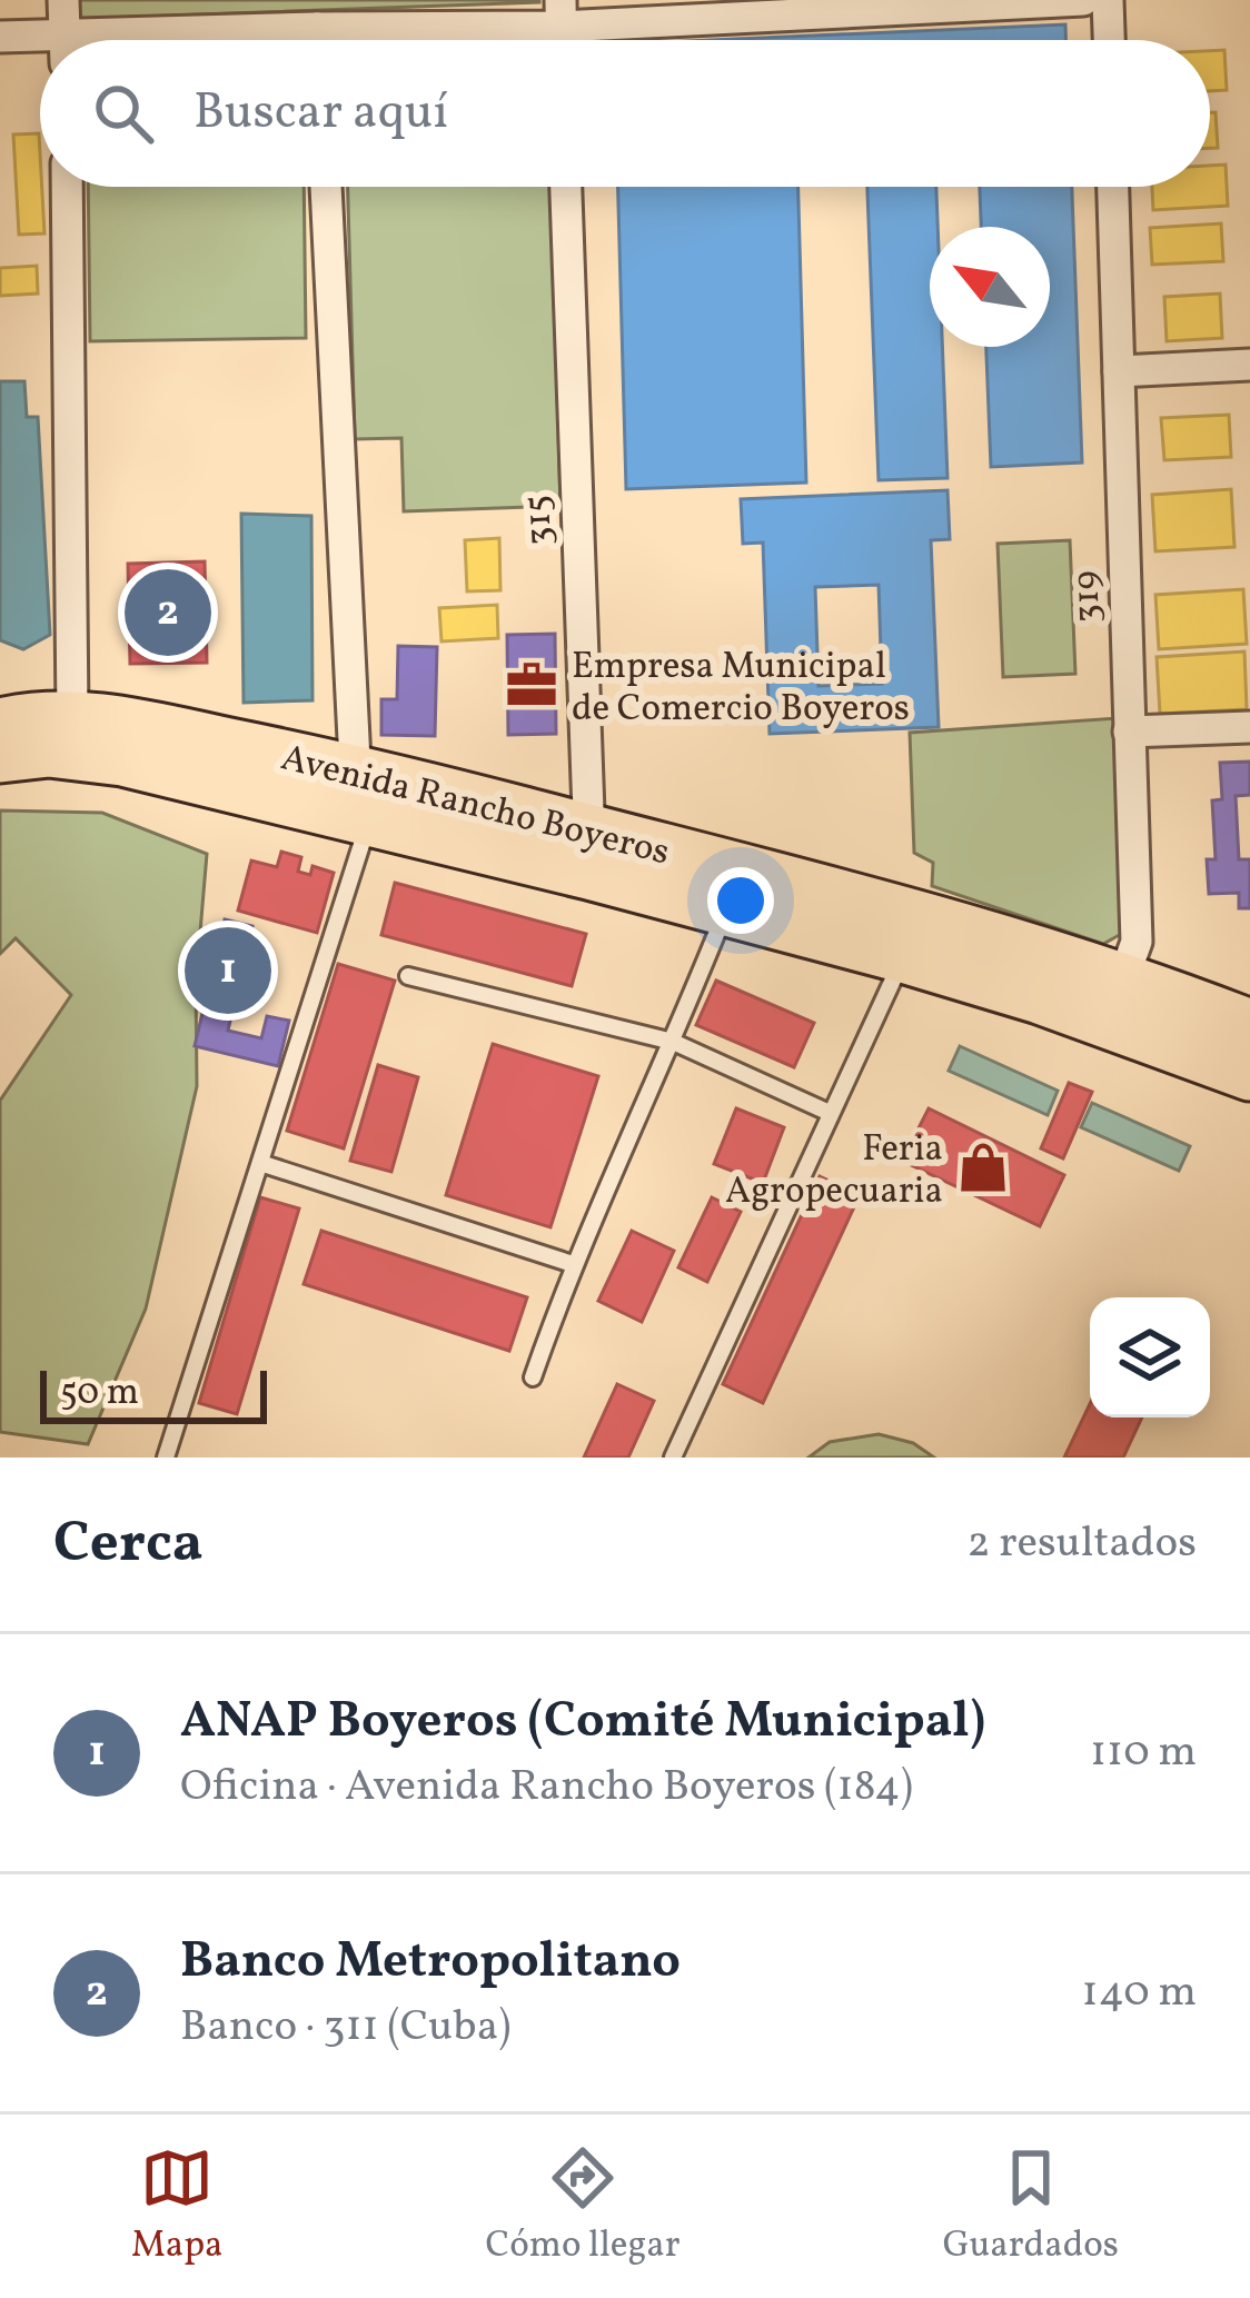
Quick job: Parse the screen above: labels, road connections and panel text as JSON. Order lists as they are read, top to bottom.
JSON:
{
  "streets": {
    "main road": ["Avenida Rancho Boyeros"],
    "street": ["315", "319"]
  },
  "crossings": [
    ["315", "Avenida Rancho Boyeros"],
    ["319", "Avenida Rancho Boyeros"]
  ],
  "places": {
    "office": ["Empresa Municipal de Comercio Boyeros"],
    "shop": ["Feria Agropecuaria"]
  },
  "scale_bar": "50 m",
  "north": "top left",
  "page": {
    "search": "Buscar aquí",
    "pins": ["2", "1"],
    "scale": "50 m",
    "heading": ["Cerca", "2 resultados"],
    "list": [
      {
        "mark": "1",
        "name": "ANAP Boyeros (Comité Municipal)",
        "note": "Oficina · Avenida Rancho Boyeros (184)",
        "value": "110 m"
      },
      {
        "mark": "2",
        "name": "Banco Metropolitano",
        "note": "Banco · 311 (Cuba)",
        "value": "140 m"
      }
    ],
    "nav": ["Mapa", "Cómo llegar", "Guardados"]
  }
}
